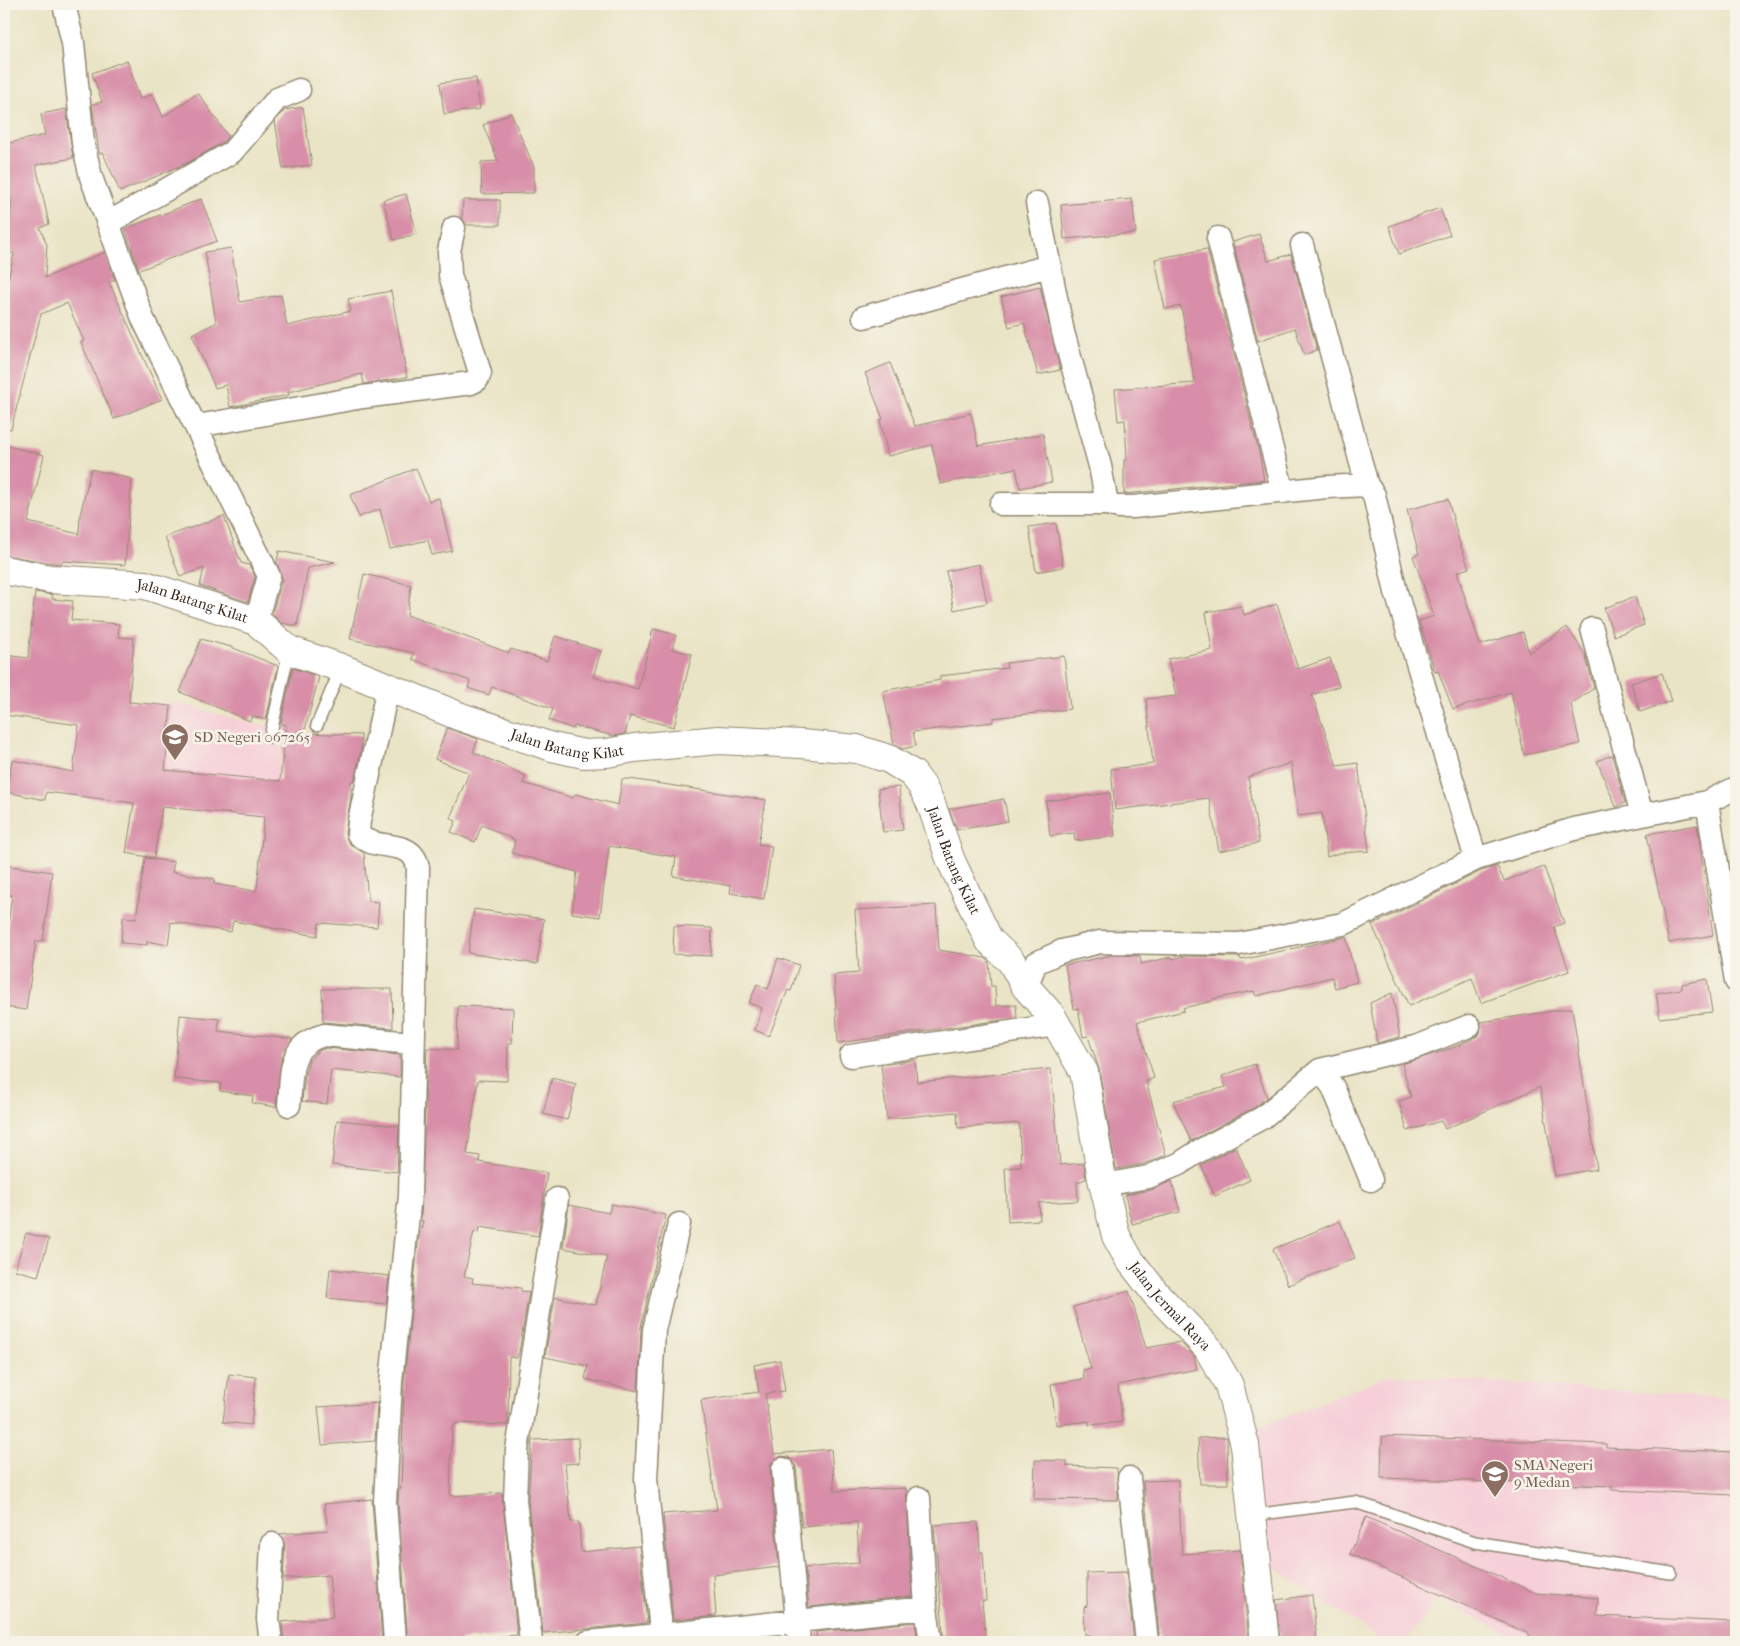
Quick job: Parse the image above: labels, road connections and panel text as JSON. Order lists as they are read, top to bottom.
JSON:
{
  "streets": {
    "street": ["Jalan Batang Kilat", "Jalan Jermal Raya"]
  },
  "crossings": [
    ["Jalan Batang Kilat", "Jalan Jermal Raya"]
  ],
  "places": {
    "school or university": ["SD Negeri 067265", "SMA Negeri 9 Medan"]
  }
}
